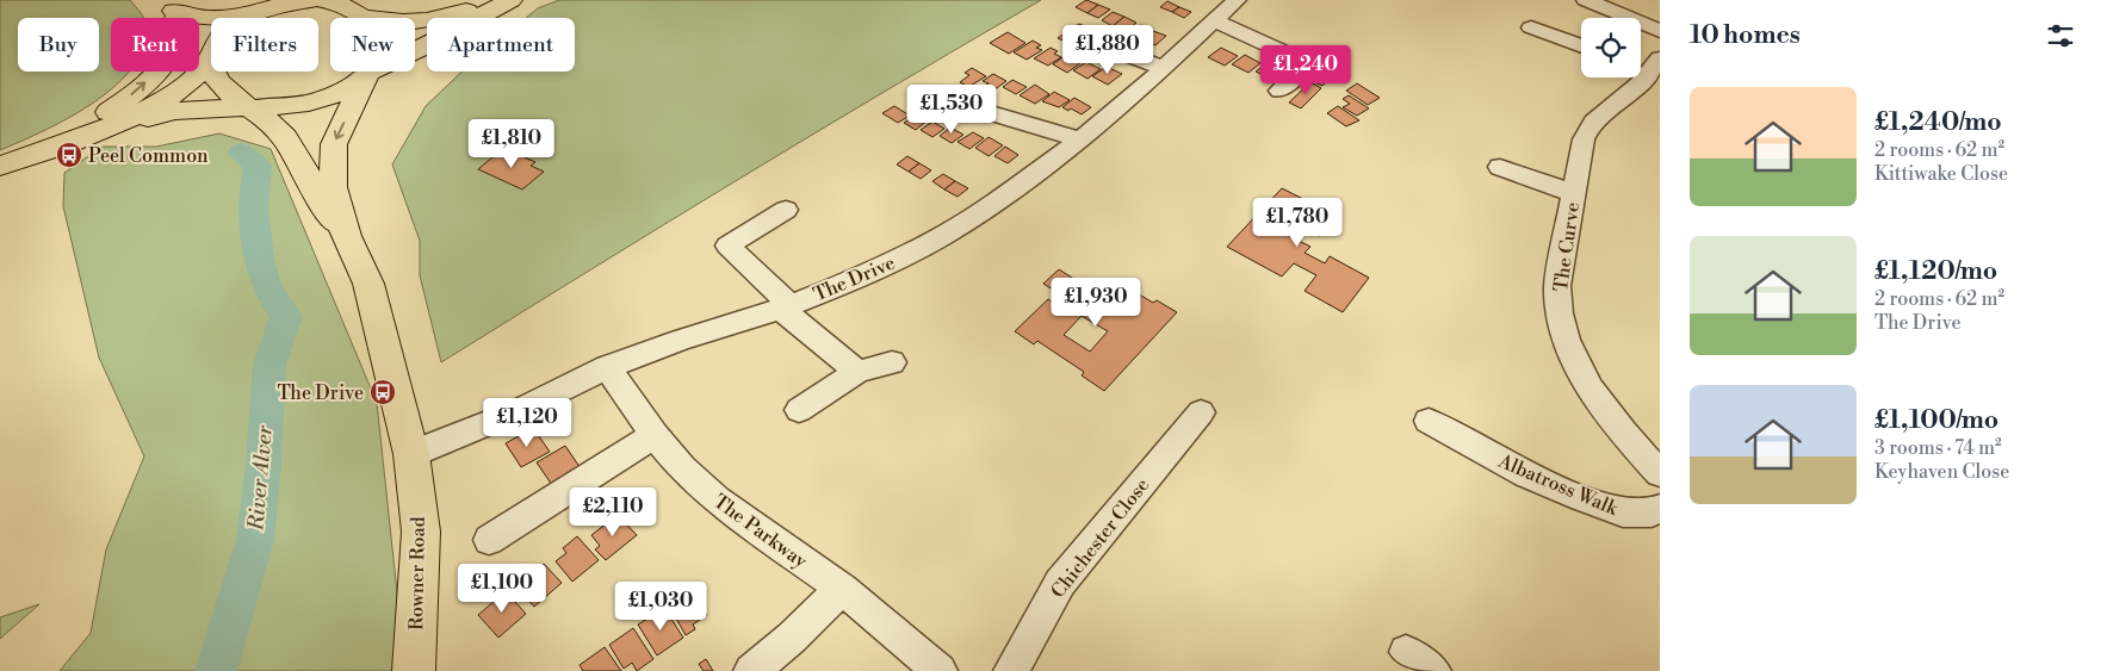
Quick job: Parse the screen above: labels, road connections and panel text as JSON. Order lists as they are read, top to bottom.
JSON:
{
  "streets": {
    "main road": ["Rowner Road"],
    "street": [
      "The Curve",
      "The Drive",
      "Albatross Walk",
      "The Parkway",
      "Chichester Close"
    ]
  },
  "crossings": [
    ["The Drive", "The Parkway"],
    ["The Drive", "Rowner Road"]
  ],
  "water": ["River Alver"],
  "places": {
    "bus stop": ["Peel Common", "The Drive"]
  },
  "page": {
    "heading": "10 homes",
    "chip": [
      "Buy",
      "Rent",
      "Filters",
      "New",
      "Apartment"
    ],
    "price": [
      "£1,880",
      "£1,240",
      "£1,530",
      "£1,810",
      "£1,780",
      "£1,930",
      "£1,120",
      "£2,110",
      "£1,100",
      "£1,030"
    ],
    "list": [
      {
        "name": "£1,240/mo",
        "note": "2 rooms · 62 m² · Kittiwake Close"
      },
      {
        "name": "£1,120/mo",
        "note": "2 rooms · 62 m² · The Drive"
      },
      {
        "name": "£1,100/mo",
        "note": "3 rooms · 74 m² · Keyhaven Close"
      }
    ]
  }
}
